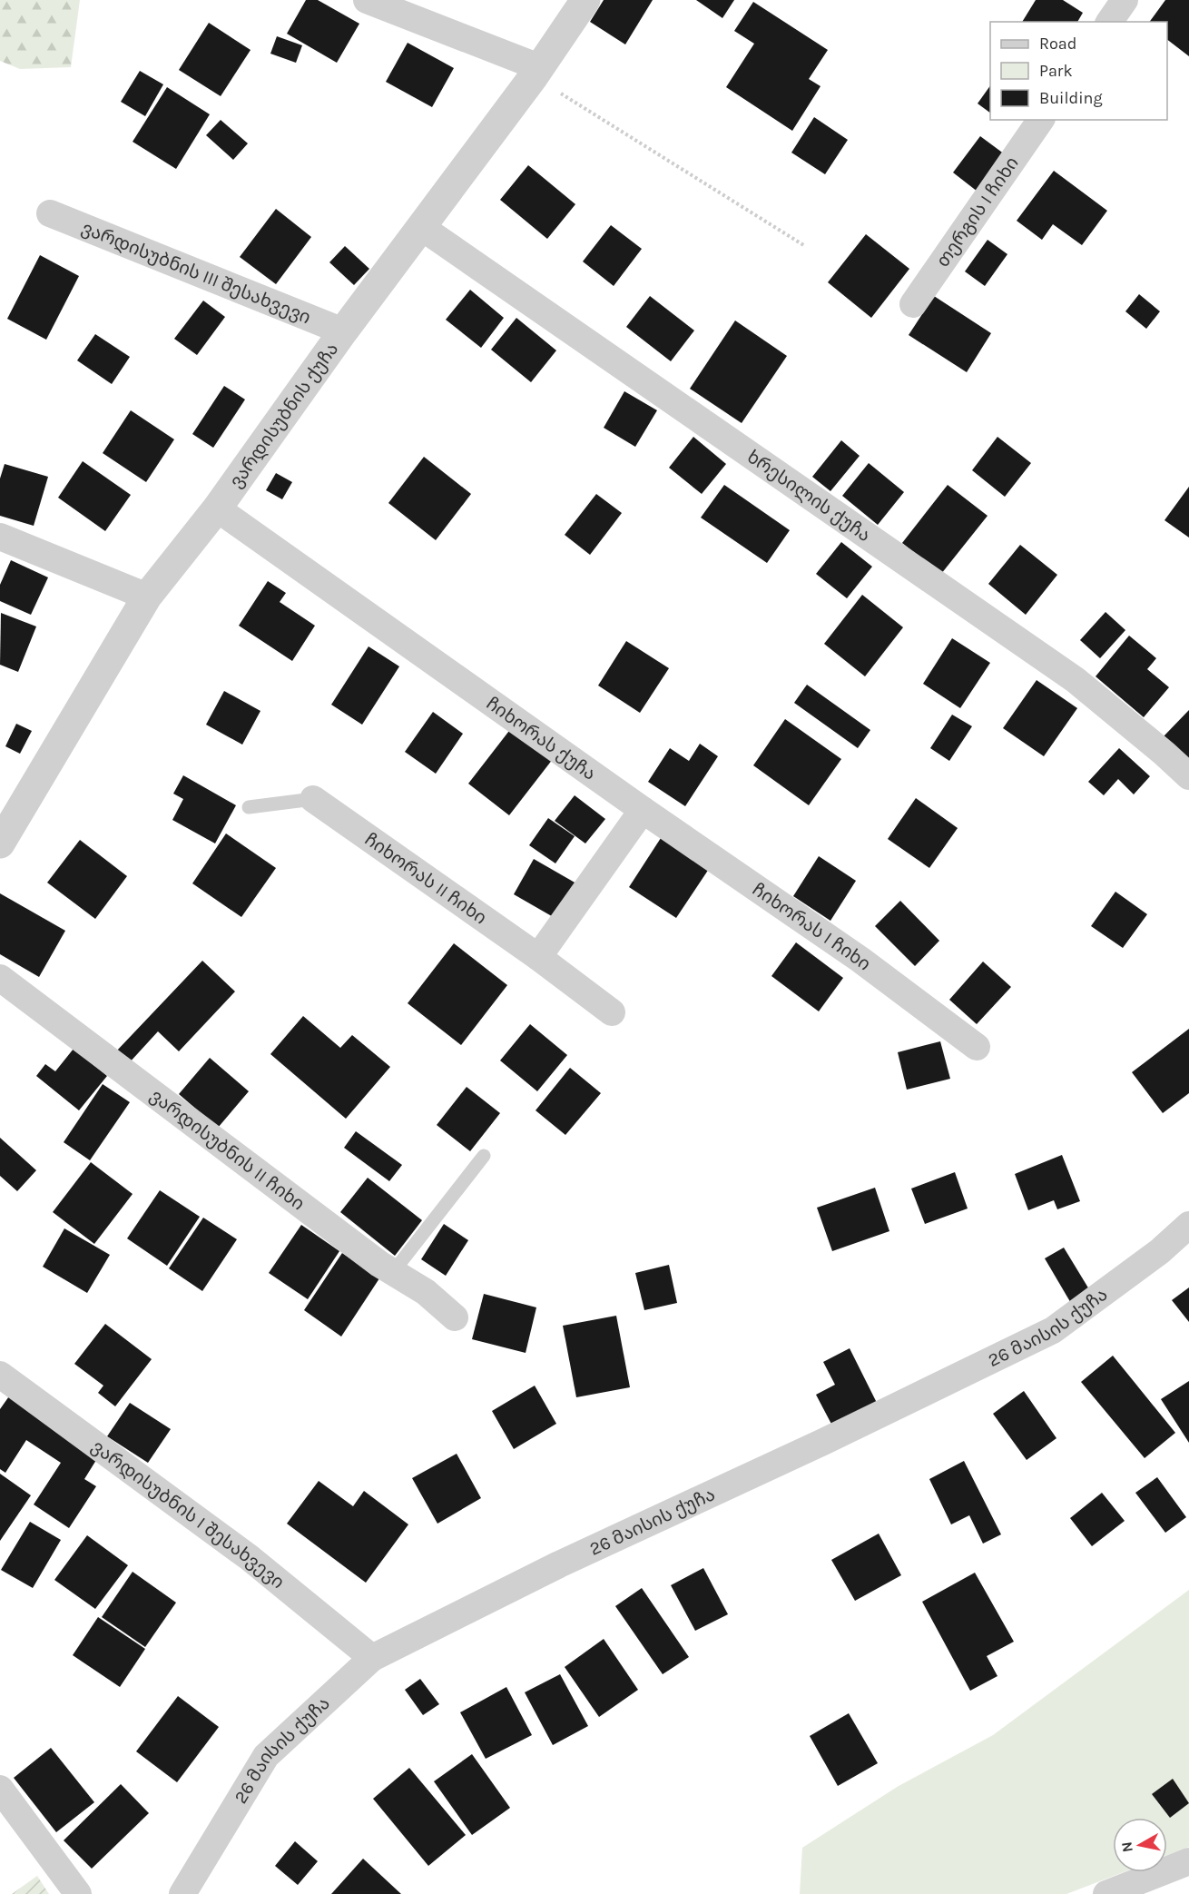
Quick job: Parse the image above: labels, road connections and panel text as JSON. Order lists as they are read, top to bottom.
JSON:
{
  "streets": {
    "street": [
      "თერგის I ჩიხი",
      "ვარდისუბნის III შესახვევი",
      "ვარდისუბნის ქუჩა",
      "ხრესილის ქუჩა",
      "ჩიხორას ქუჩა",
      "ჩიხორას II ჩიხი",
      "ჩიხორას I ჩიხი",
      "ვარდისუბნის II ჩიხი",
      "26 მაისის ქუჩა",
      "ვარდისუბნის I შესახვევი"
    ]
  },
  "crossings": [
    ["ვარდისუბნის III შესახვევი", "ვარდისუბნის ქუჩა"],
    ["ვარდისუბნის ქუჩა", "ხრესილის ქუჩა"],
    ["ვარდისუბნის ქუჩა", "ჩიხორას ქუჩა"],
    ["ჩიხორას ქუჩა", "ჩიხორას I ჩიხი"],
    ["26 მაისის ქუჩა", "ვარდისუბნის I შესახვევი"]
  ],
  "legend": ["Road", "Park", "Building"],
  "north": "left"
}
